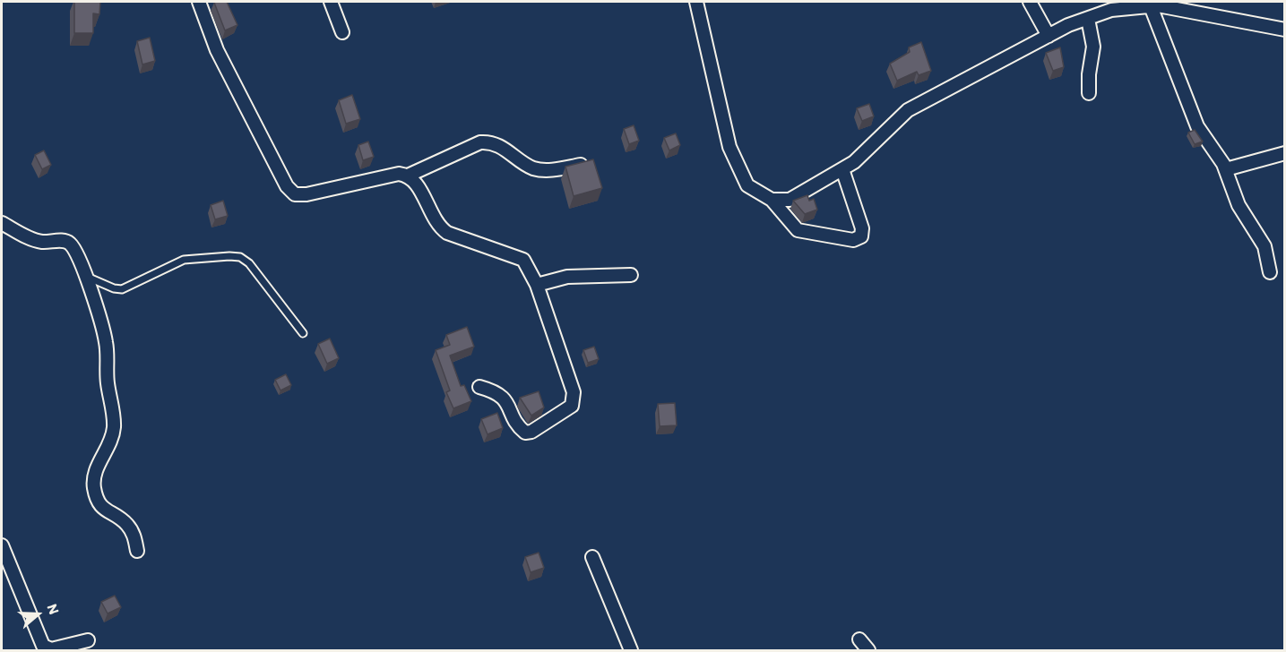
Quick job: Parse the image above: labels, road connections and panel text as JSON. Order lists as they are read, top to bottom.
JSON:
{
  "north": "right"
}
